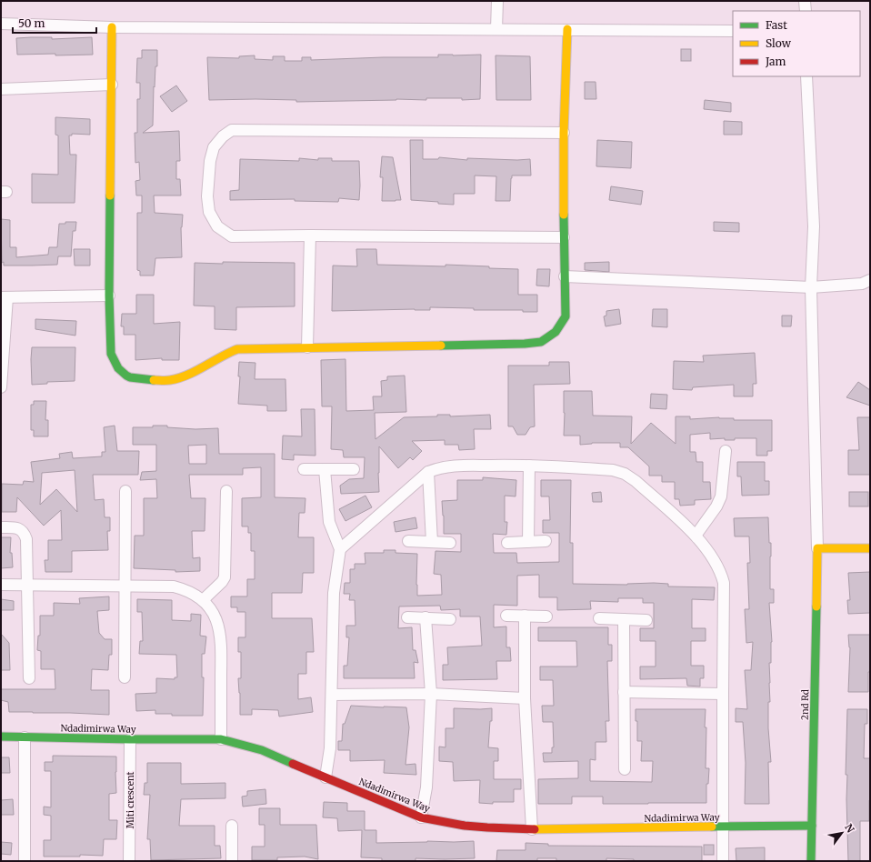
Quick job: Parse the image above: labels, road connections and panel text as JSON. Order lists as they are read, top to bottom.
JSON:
{
  "streets": {
    "street": ["2nd Rd", "Ndadimirwa Way", "Miti crescent"]
  },
  "crossings": [
    ["2nd Rd", "Ndadimirwa Way"],
    ["Ndadimirwa Way", "Miti crescent"]
  ],
  "legend": ["Fast", "Slow", "Jam"],
  "scale_bar": "50 m",
  "north": "top right"
}
